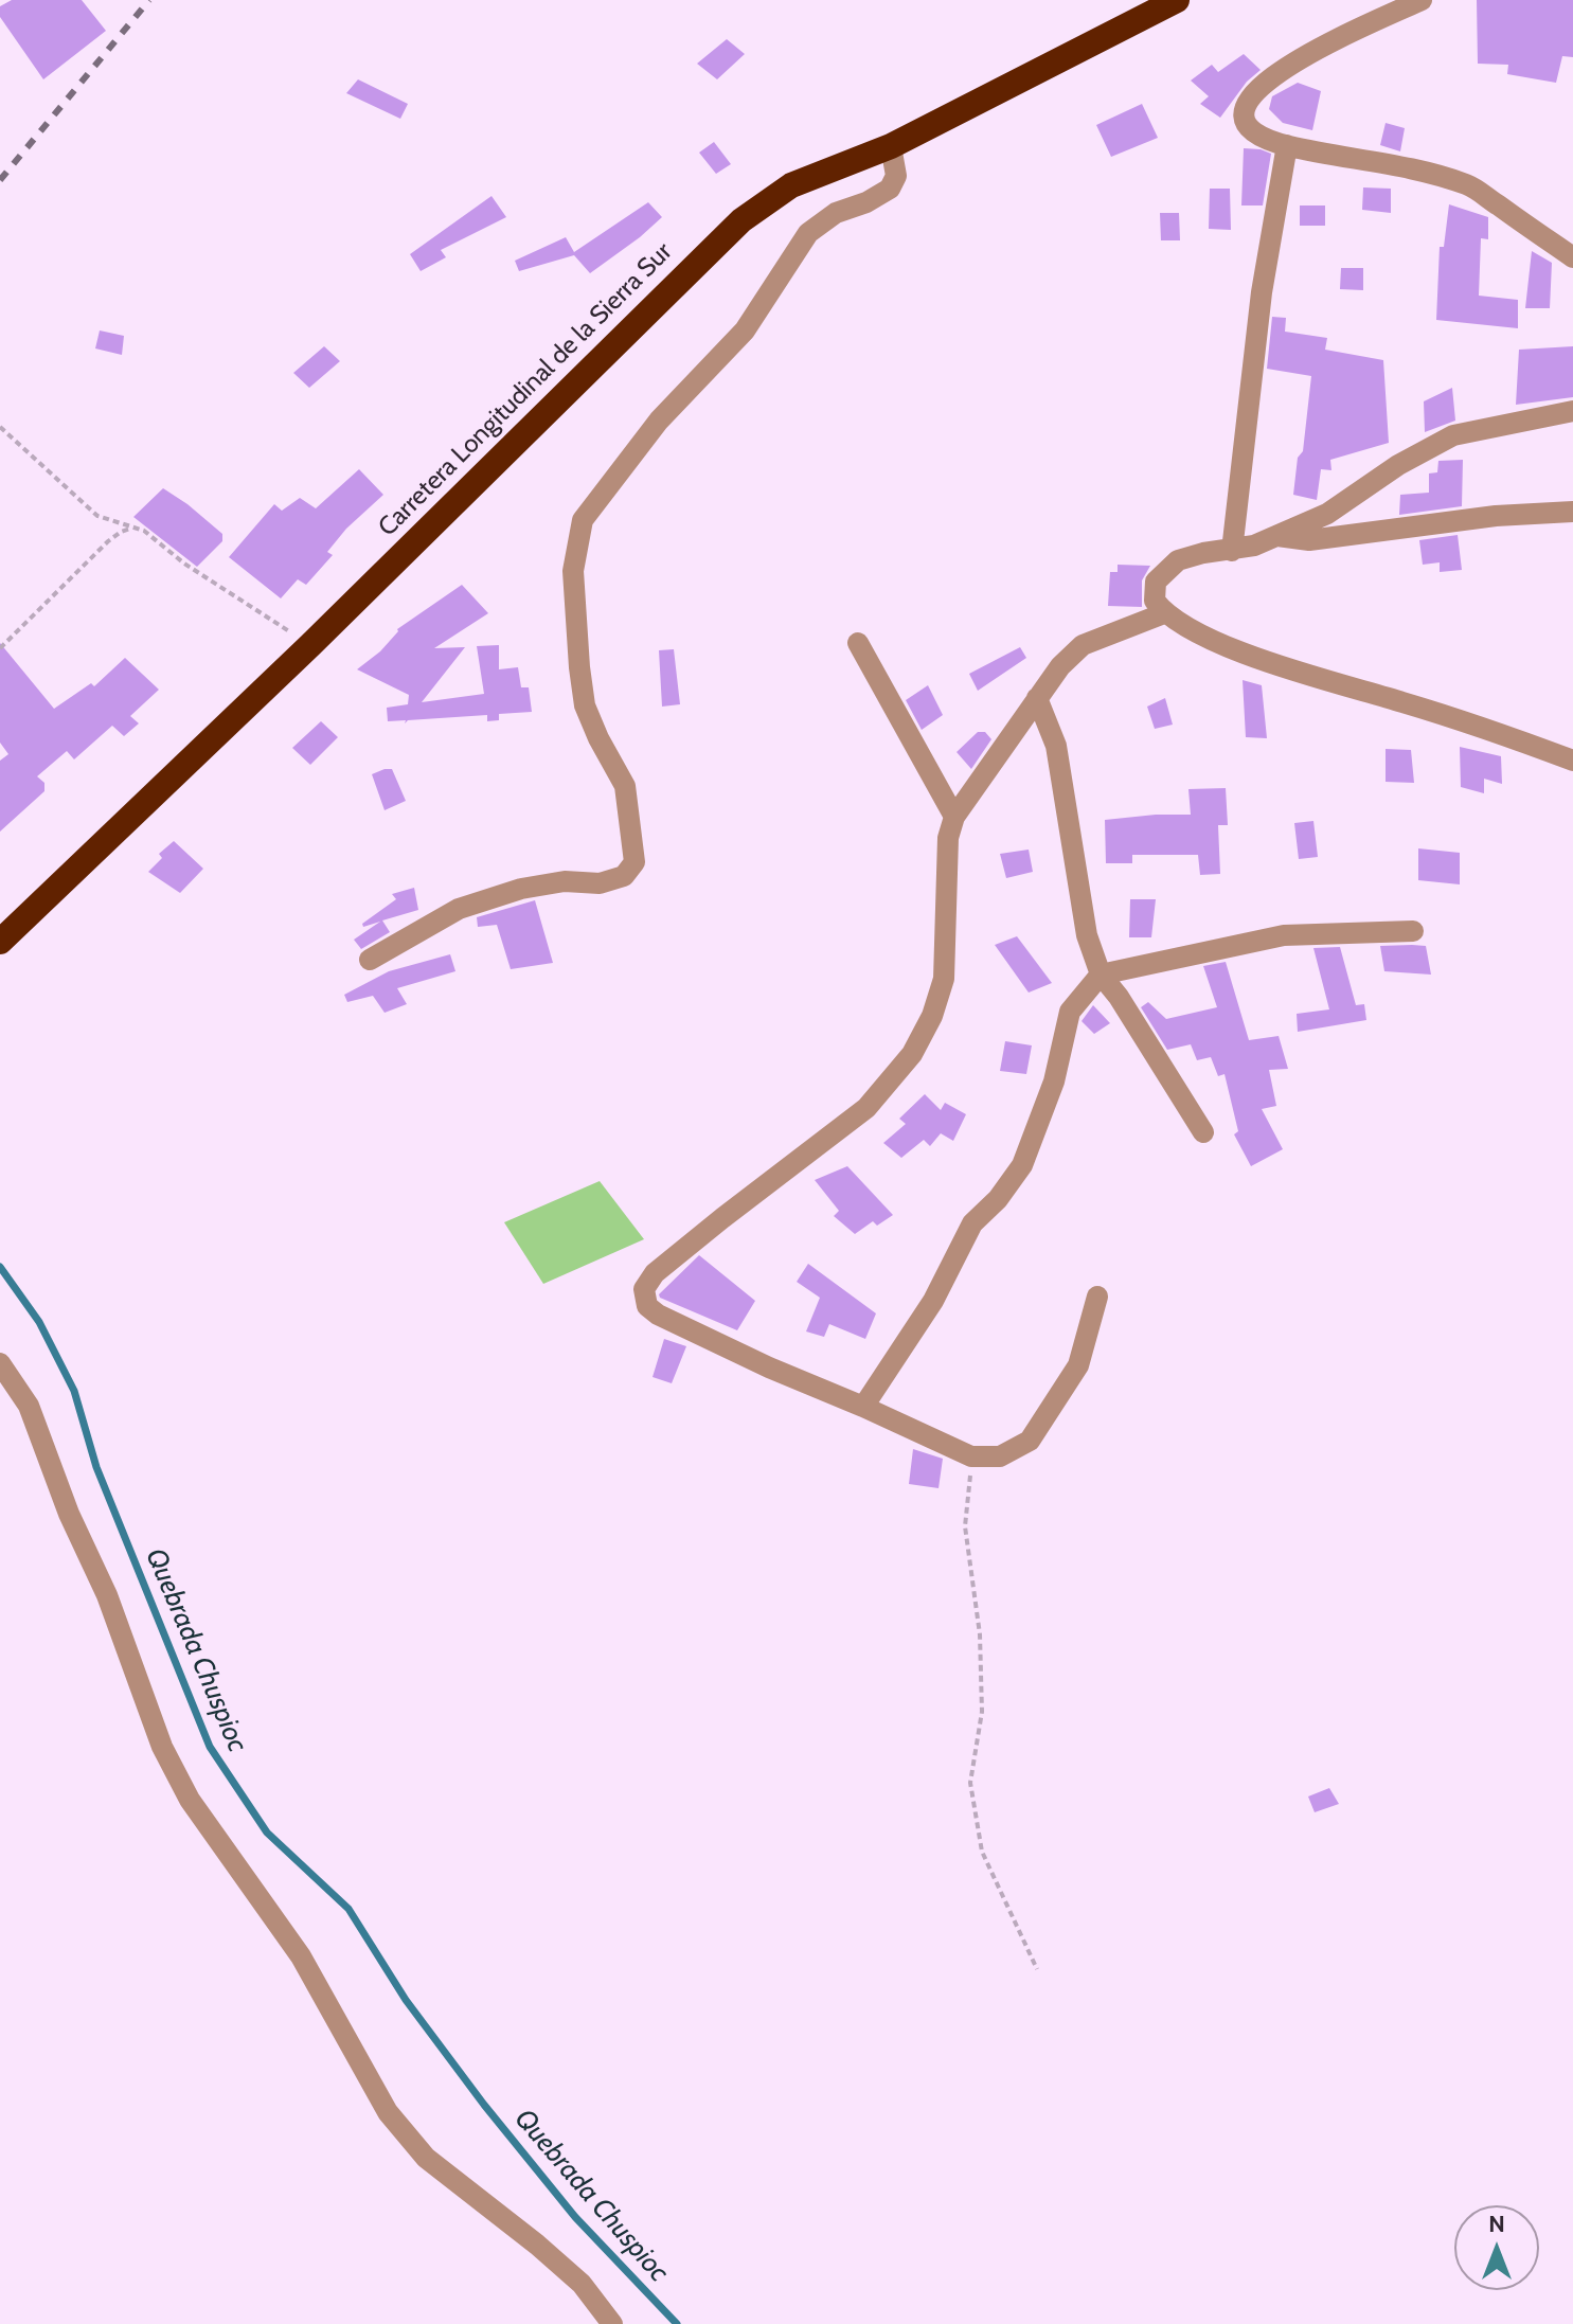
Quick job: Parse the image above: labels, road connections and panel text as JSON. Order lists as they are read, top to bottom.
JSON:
{
  "streets": {
    "highway": ["Carretera Longitudinal de la Sierra Sur"]
  },
  "water": ["Quebrada Chuspioc"],
  "north": "top"
}
